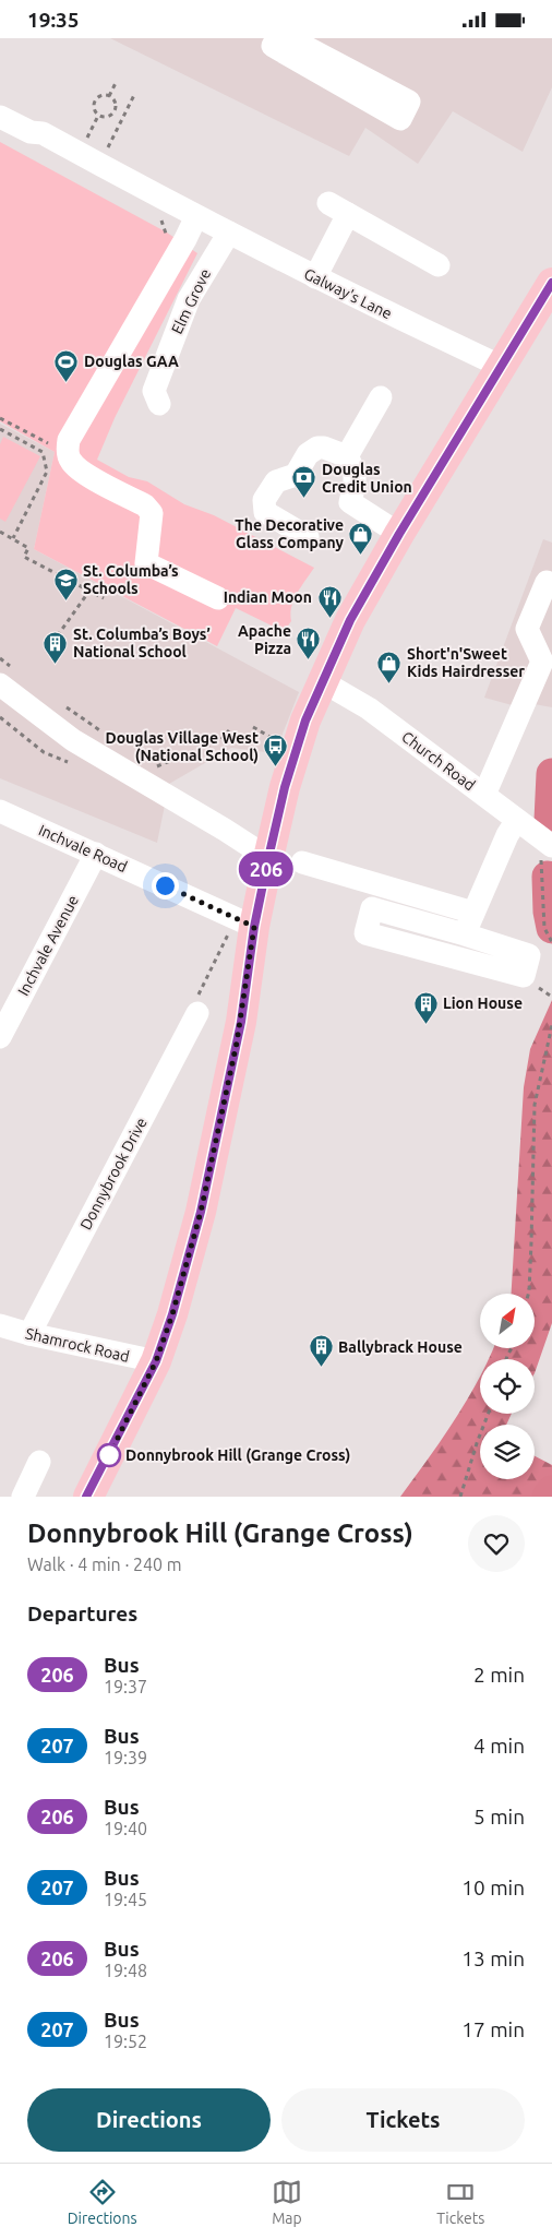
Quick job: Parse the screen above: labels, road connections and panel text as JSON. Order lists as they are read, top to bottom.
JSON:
{
  "streets": {
    "street": [
      "Galway's Lane",
      "Elm Grove",
      "Church Road",
      "Inchvale Road",
      "Inchvale Avenue",
      "Donnybrook Drive",
      "Shamrock Road"
    ]
  },
  "crossings": [
    ["Galway's Lane", "Elm Grove"],
    ["Inchvale Road", "Inchvale Avenue"],
    ["Donnybrook Drive", "Shamrock Road"]
  ],
  "places": {
    "sports": ["Douglas GAA"],
    "bank": ["Douglas Credit Union"],
    "shop": ["The Decorative Glass Company", "Short'n'Sweet Kids Hairdresser"],
    "school or university": ["St. Columba’s Schools"],
    "restaurant": ["Indian Moon", "Apache Pizza"],
    "building": ["St. Columba’s Boys’ National School", "Lion House", "Ballybrack House"],
    "bus stop": ["Douglas Village West (National School)"],
    "other": ["Donnybrook Hill (Grange Cross)"]
  },
  "lines": ["bus line 206"],
  "north": "top right",
  "page": {
    "status": "19:35",
    "on_map": "206",
    "heading": [
      ["Donnybrook Hill (Grange Cross)", "Walk · 4 min · 240 m"],
      "Departures"
    ],
    "list": [
      {
        "mark": "206",
        "name": "Bus",
        "note": "19:37",
        "value": "2 min"
      },
      {
        "mark": "207",
        "name": "Bus",
        "note": "19:39",
        "value": "4 min"
      },
      {
        "mark": "206",
        "name": "Bus",
        "note": "19:40",
        "value": "5 min"
      },
      {
        "mark": "207",
        "name": "Bus",
        "note": "19:45",
        "value": "10 min"
      },
      {
        "mark": "206",
        "name": "Bus",
        "note": "19:48",
        "value": "13 min"
      },
      {
        "mark": "207",
        "name": "Bus",
        "note": "19:52",
        "value": "17 min"
      }
    ],
    "buttons": ["Directions", "Tickets"],
    "tabs": ["Directions", "Map", "Tickets"]
  }
}
